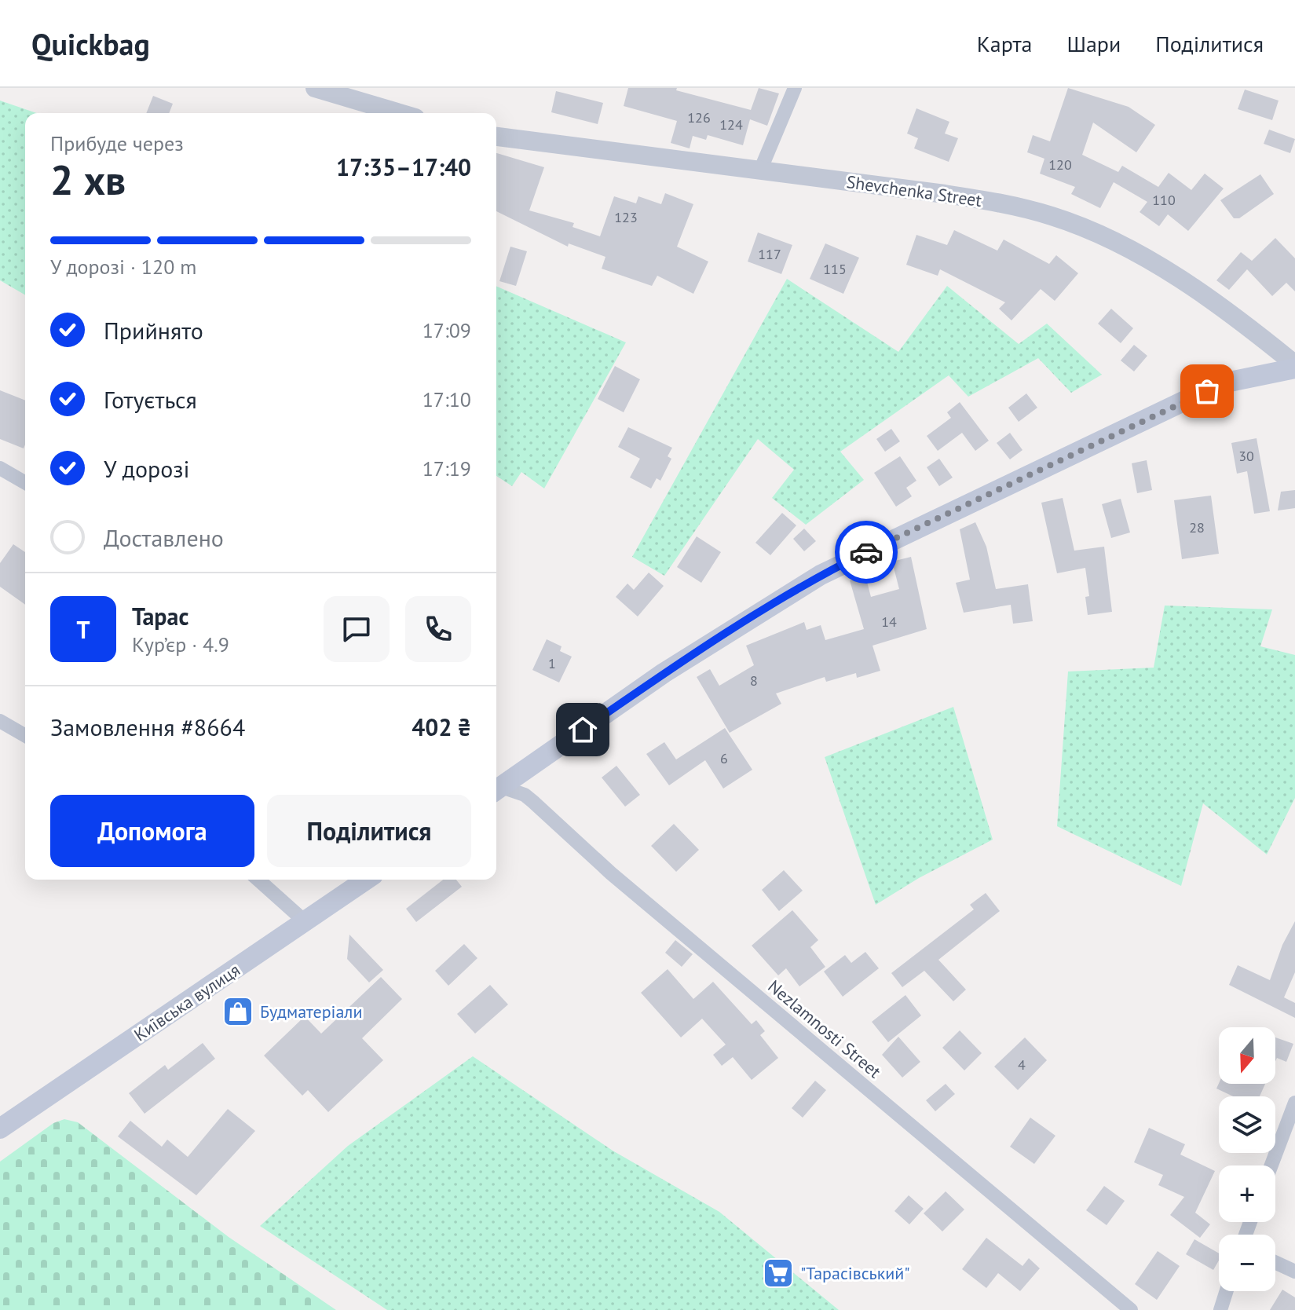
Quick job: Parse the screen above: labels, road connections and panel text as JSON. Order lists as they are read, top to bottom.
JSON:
{
  "streets": {
    "main road": ["Київська вулиця"],
    "street": ["Shevchenka Street", "Nezlamnosti Street"]
  },
  "places": {
    "shop": ["Будматеріали"],
    "supermarket": ["\"Тарасівський\""]
  },
  "house_numbers": [
    "126",
    "124",
    "120",
    "110",
    "123",
    "117",
    "115",
    "30",
    "28",
    "14",
    "1",
    "8",
    "6",
    "4"
  ],
  "north": "bottom",
  "page": {
    "header": "Quickbag",
    "nav": ["Карта", "Шари", "Поділитися"],
    "heading": ["2 хв", "Прибуде через", "17:35–17:40"],
    "panel": [
      "Тарас",
      "Кур’єр · 4.9",
      "Замовлення #8664",
      "402 ₴"
    ],
    "bar": "У дорозі · 120 m",
    "list": [
      ["Прийнято", "17:09"],
      ["Готується", "17:10"],
      ["У дорозі", "17:19"],
      "Доставлено"
    ],
    "round": "Т",
    "buttons": ["Допомога", "Поділитися"],
    "map_buttons": ["+", "−"]
  }
}
